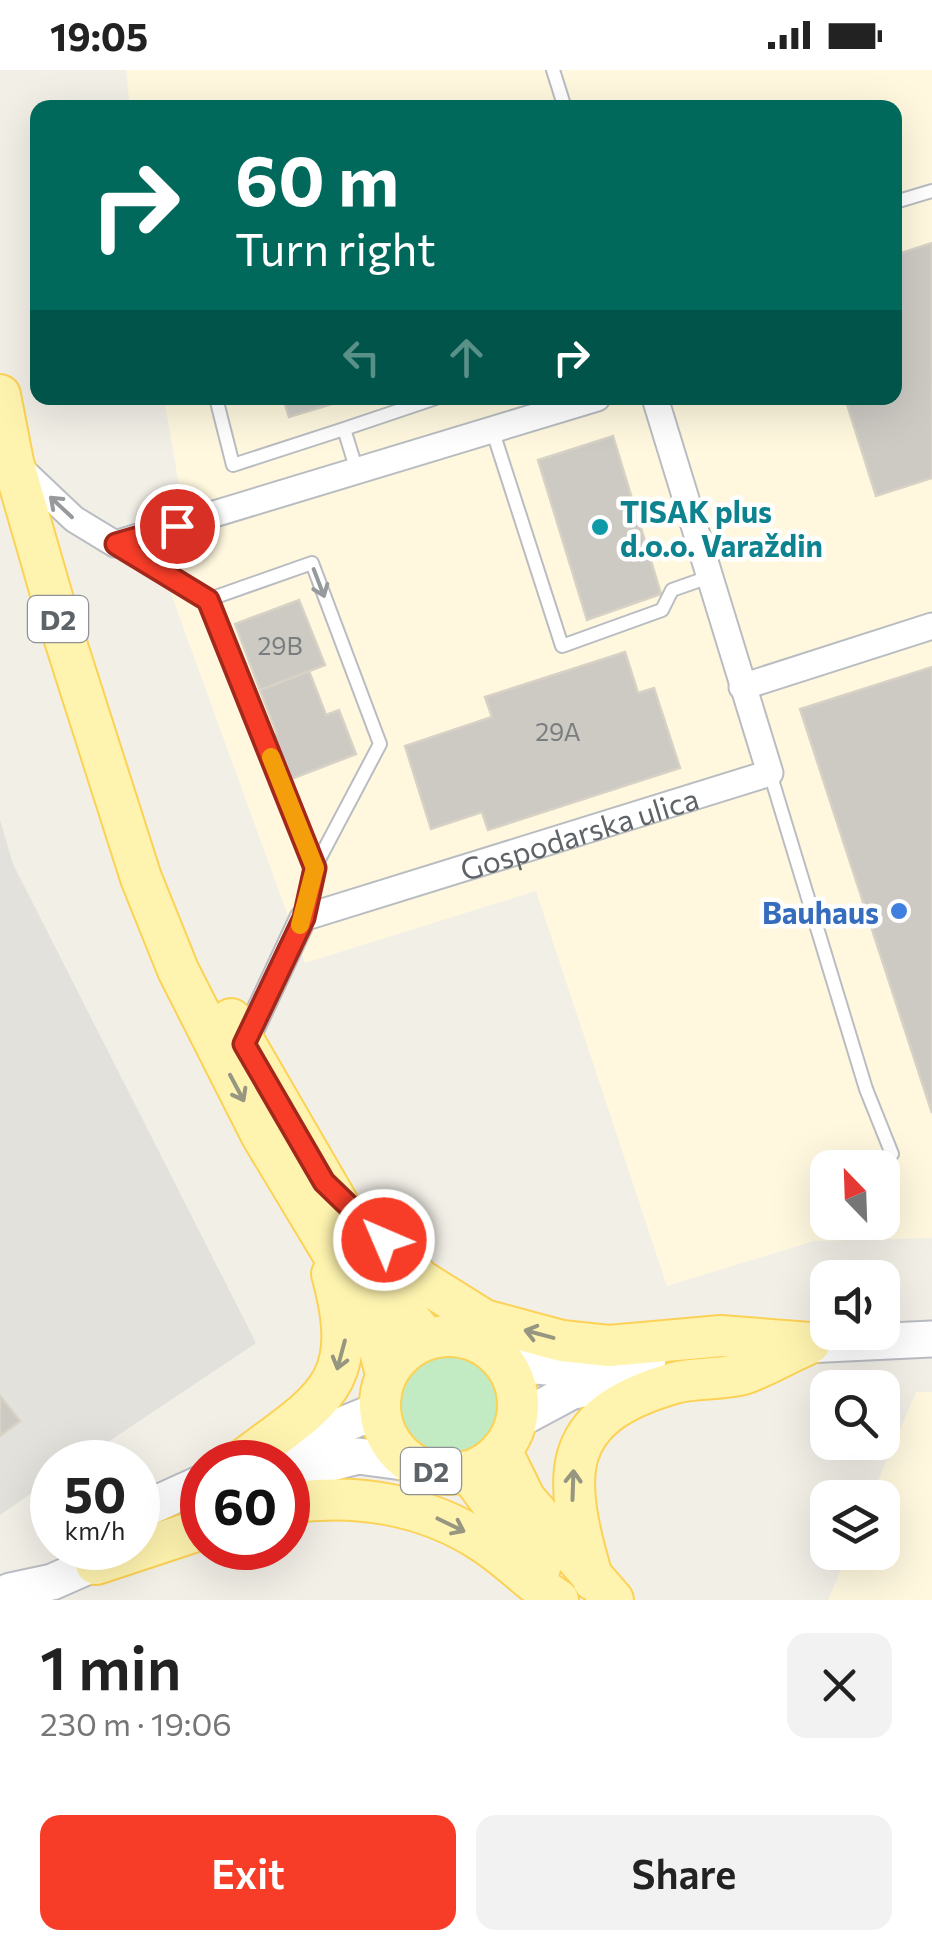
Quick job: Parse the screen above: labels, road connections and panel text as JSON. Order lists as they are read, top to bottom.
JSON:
{
  "streets": {
    "main road": ["D2"],
    "street": ["Gospodarska ulica"]
  },
  "places": ["TISAK plus d.o.o. Varaždin", "Bauhaus"],
  "house_numbers": ["29B", "29A"],
  "north": "top left",
  "page": {
    "status": "19:05",
    "turn": ["60 m", "Turn right"],
    "speed": "50 km/h",
    "limit": "60",
    "heading": ["1 min", "230 m · 19:06"],
    "buttons": ["Exit", "Share"]
  }
}
